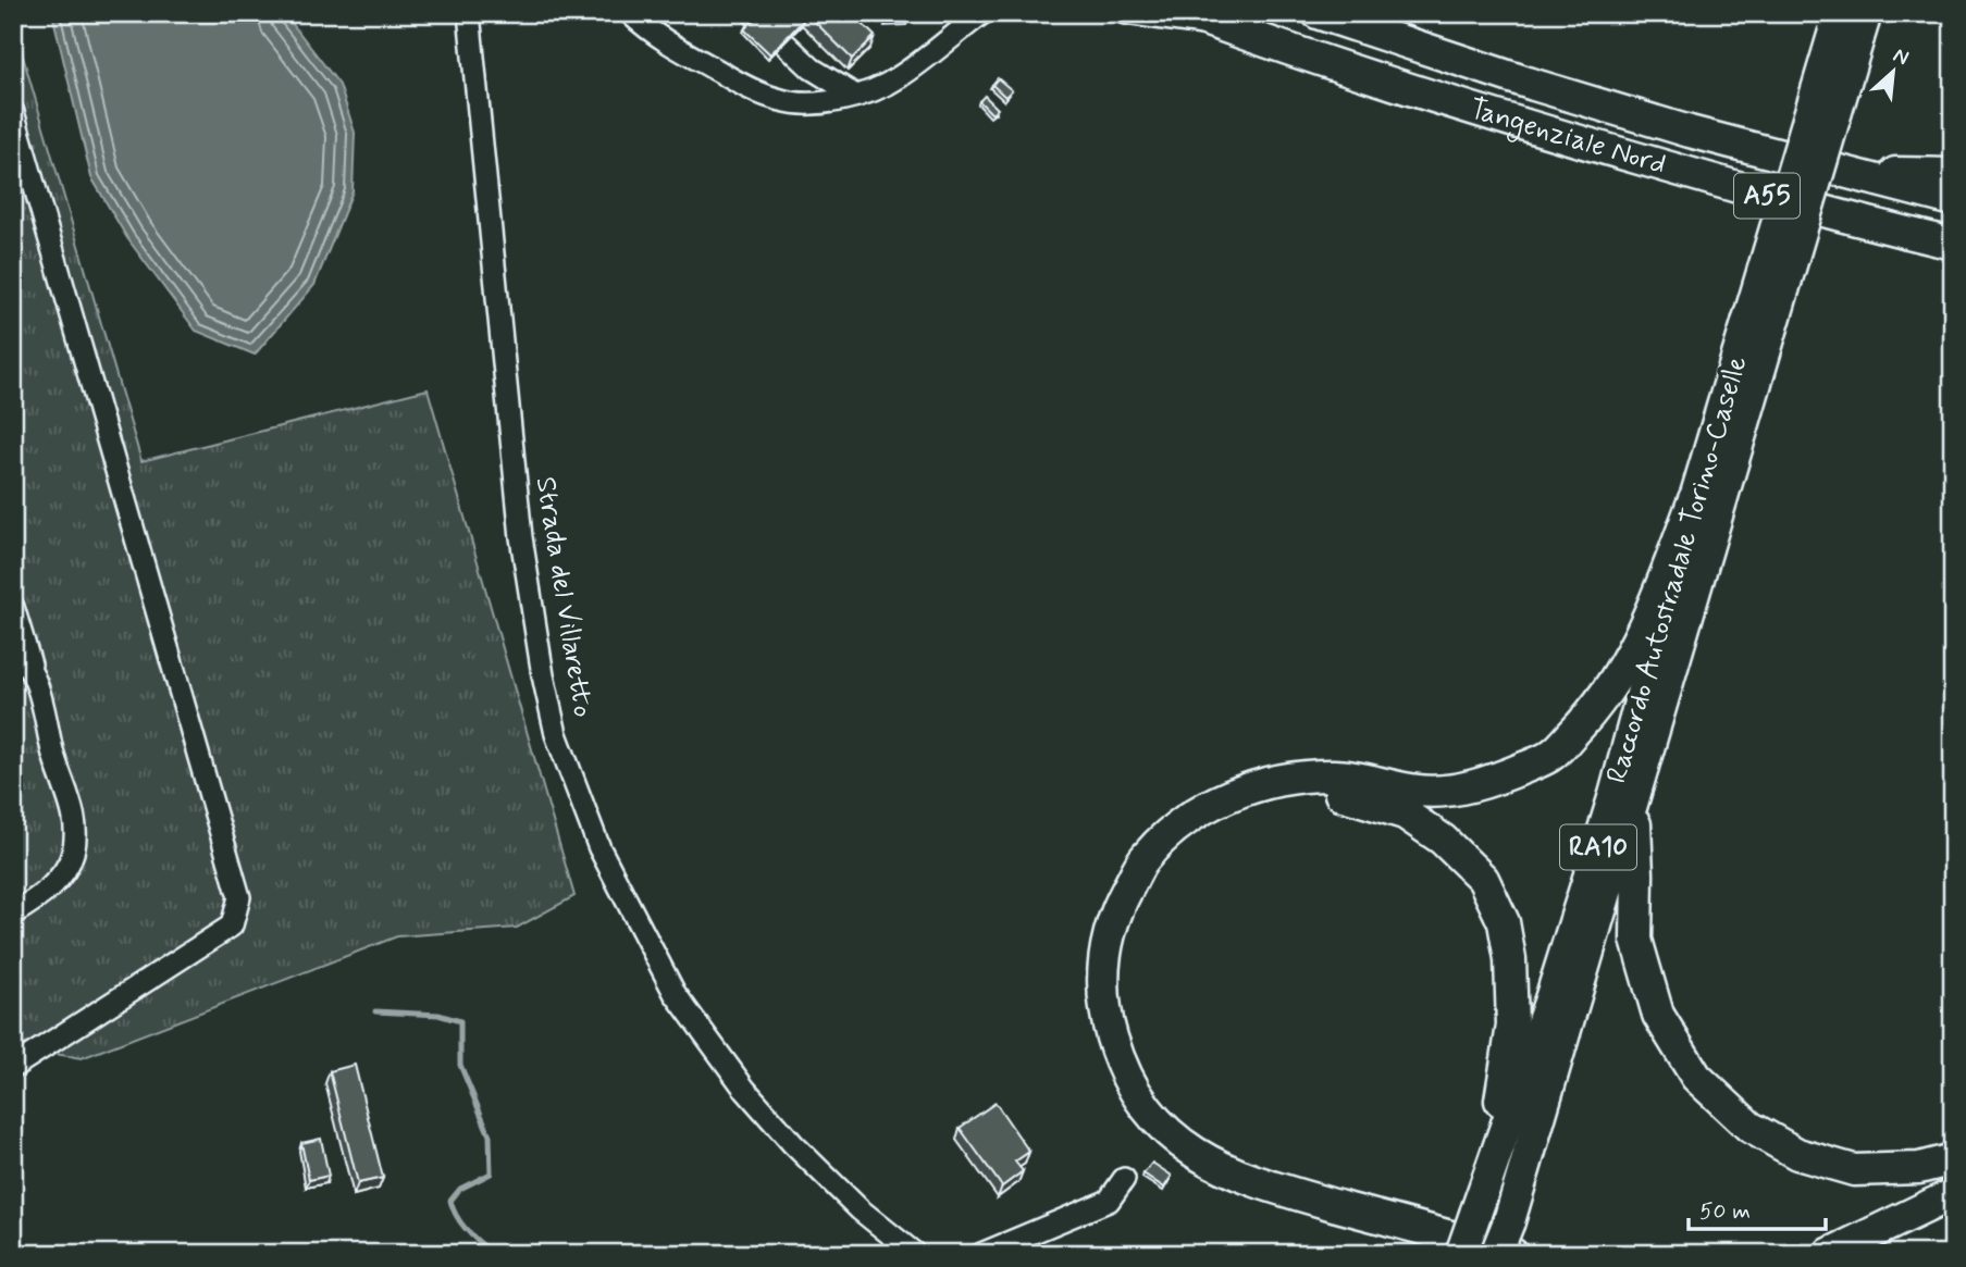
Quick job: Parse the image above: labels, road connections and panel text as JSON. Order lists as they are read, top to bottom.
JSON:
{
  "streets": {
    "highway": [
      "Tangenziale Nord",
      "A55",
      "Raccordo Autostradale Torino-Caselle",
      "RA10"
    ],
    "street": ["Strada del Villaretto"]
  },
  "scale_bar": "50 m",
  "north": "top right"
}
